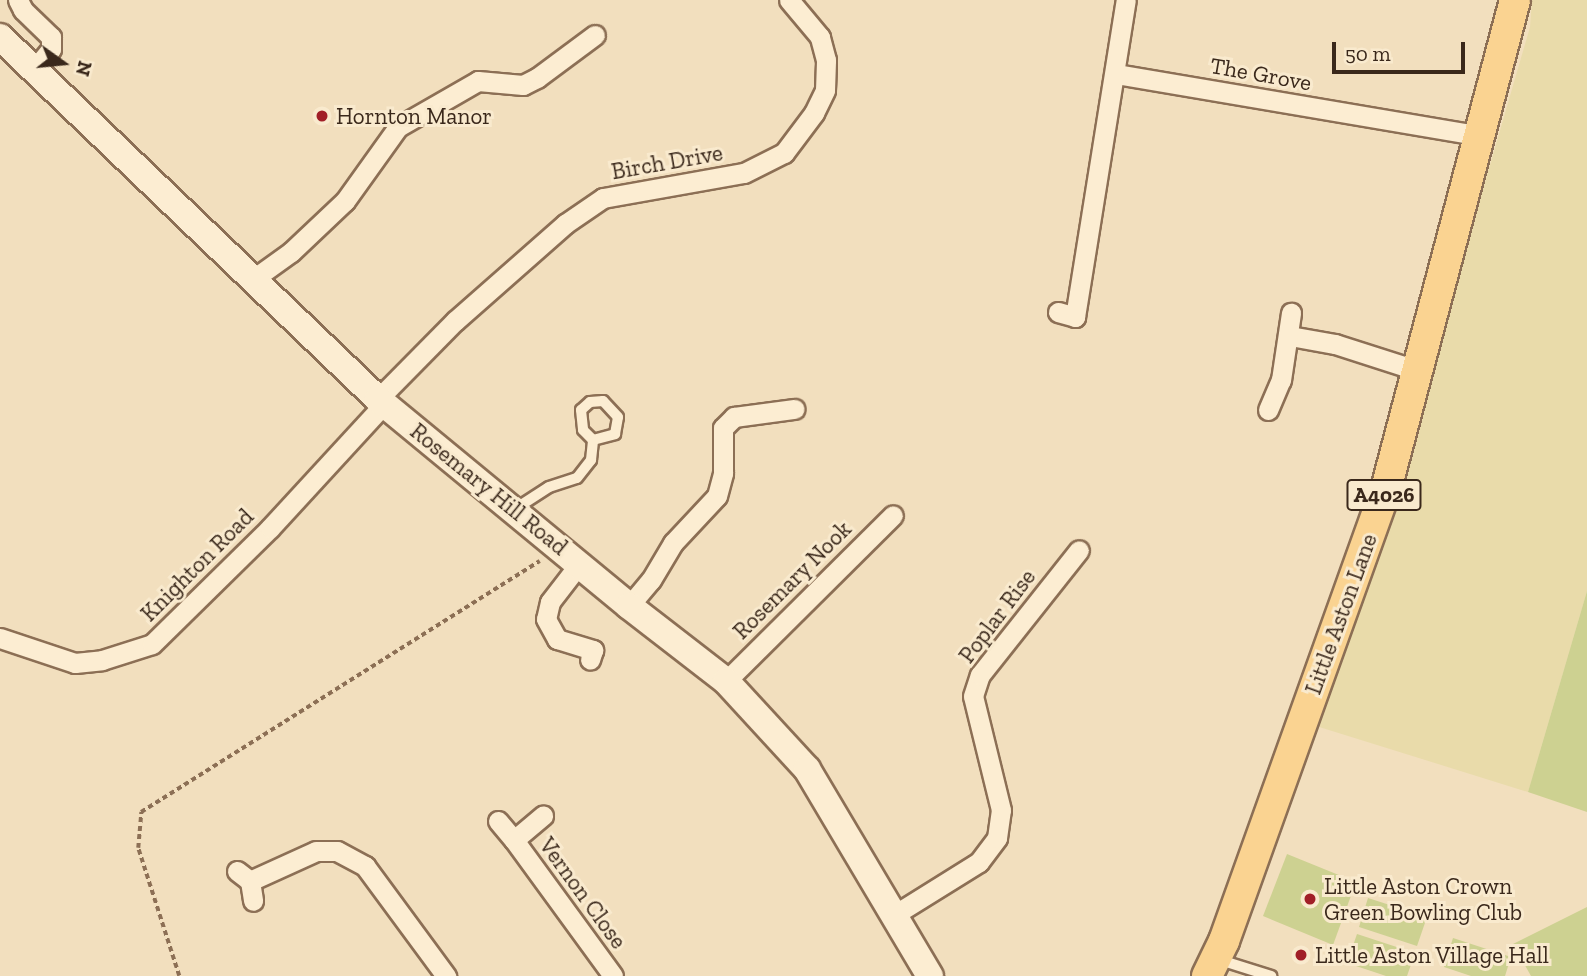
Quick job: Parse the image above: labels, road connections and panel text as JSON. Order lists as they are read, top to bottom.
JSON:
{
  "streets": {
    "main road": ["Rosemary Hill Road", "A4026", "Little Aston Lane"],
    "street": [
      "The Grove",
      "Birch Drive",
      "Knighton Road",
      "Rosemary Nook",
      "Poplar Rise",
      "Vernon Close"
    ]
  },
  "crossings": [
    ["The Grove", "Little Aston Lane"],
    ["Birch Drive", "Rosemary Hill Road"],
    ["Birch Drive", "Knighton Road"],
    ["Rosemary Hill Road", "Knighton Road"],
    ["Rosemary Hill Road", "Rosemary Nook"],
    ["Rosemary Hill Road", "Poplar Rise"]
  ],
  "places": ["Hornton Manor", "Little Aston Crown Green Bowling Club", "Little Aston Village Hall"],
  "scale_bar": "50 m",
  "north": "right"
}
